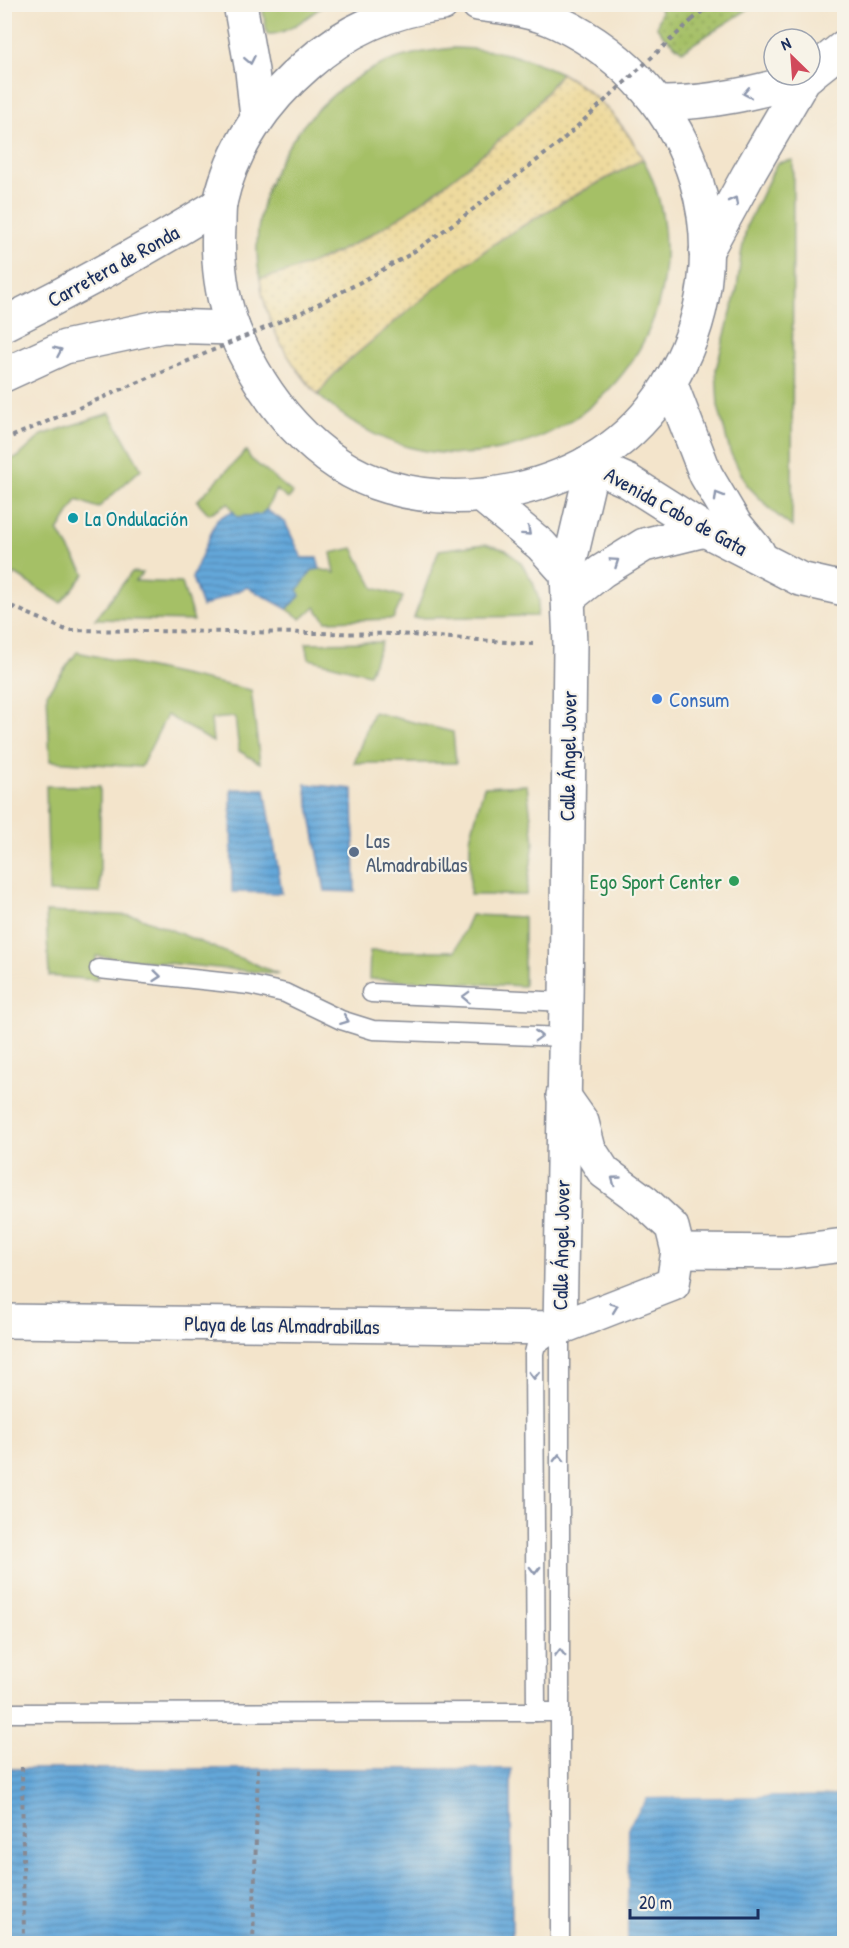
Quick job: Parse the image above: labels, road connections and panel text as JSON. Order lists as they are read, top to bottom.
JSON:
{
  "streets": {
    "main road": [
      "Carretera de Ronda",
      "Avenida Cabo de Gata",
      "Calle Ángel Jover",
      "Playa de las Almadrabillas"
    ]
  },
  "crossings": [
    ["Avenida Cabo de Gata", "Calle Ángel Jover"],
    ["Calle Ángel Jover", "Playa de las Almadrabillas"]
  ],
  "places": [
    "La Ondulación",
    "Consum",
    "Las Almadrabillas",
    "Ego Sport Center"
  ],
  "scale_bar": "20 m",
  "north": "top left"
}
